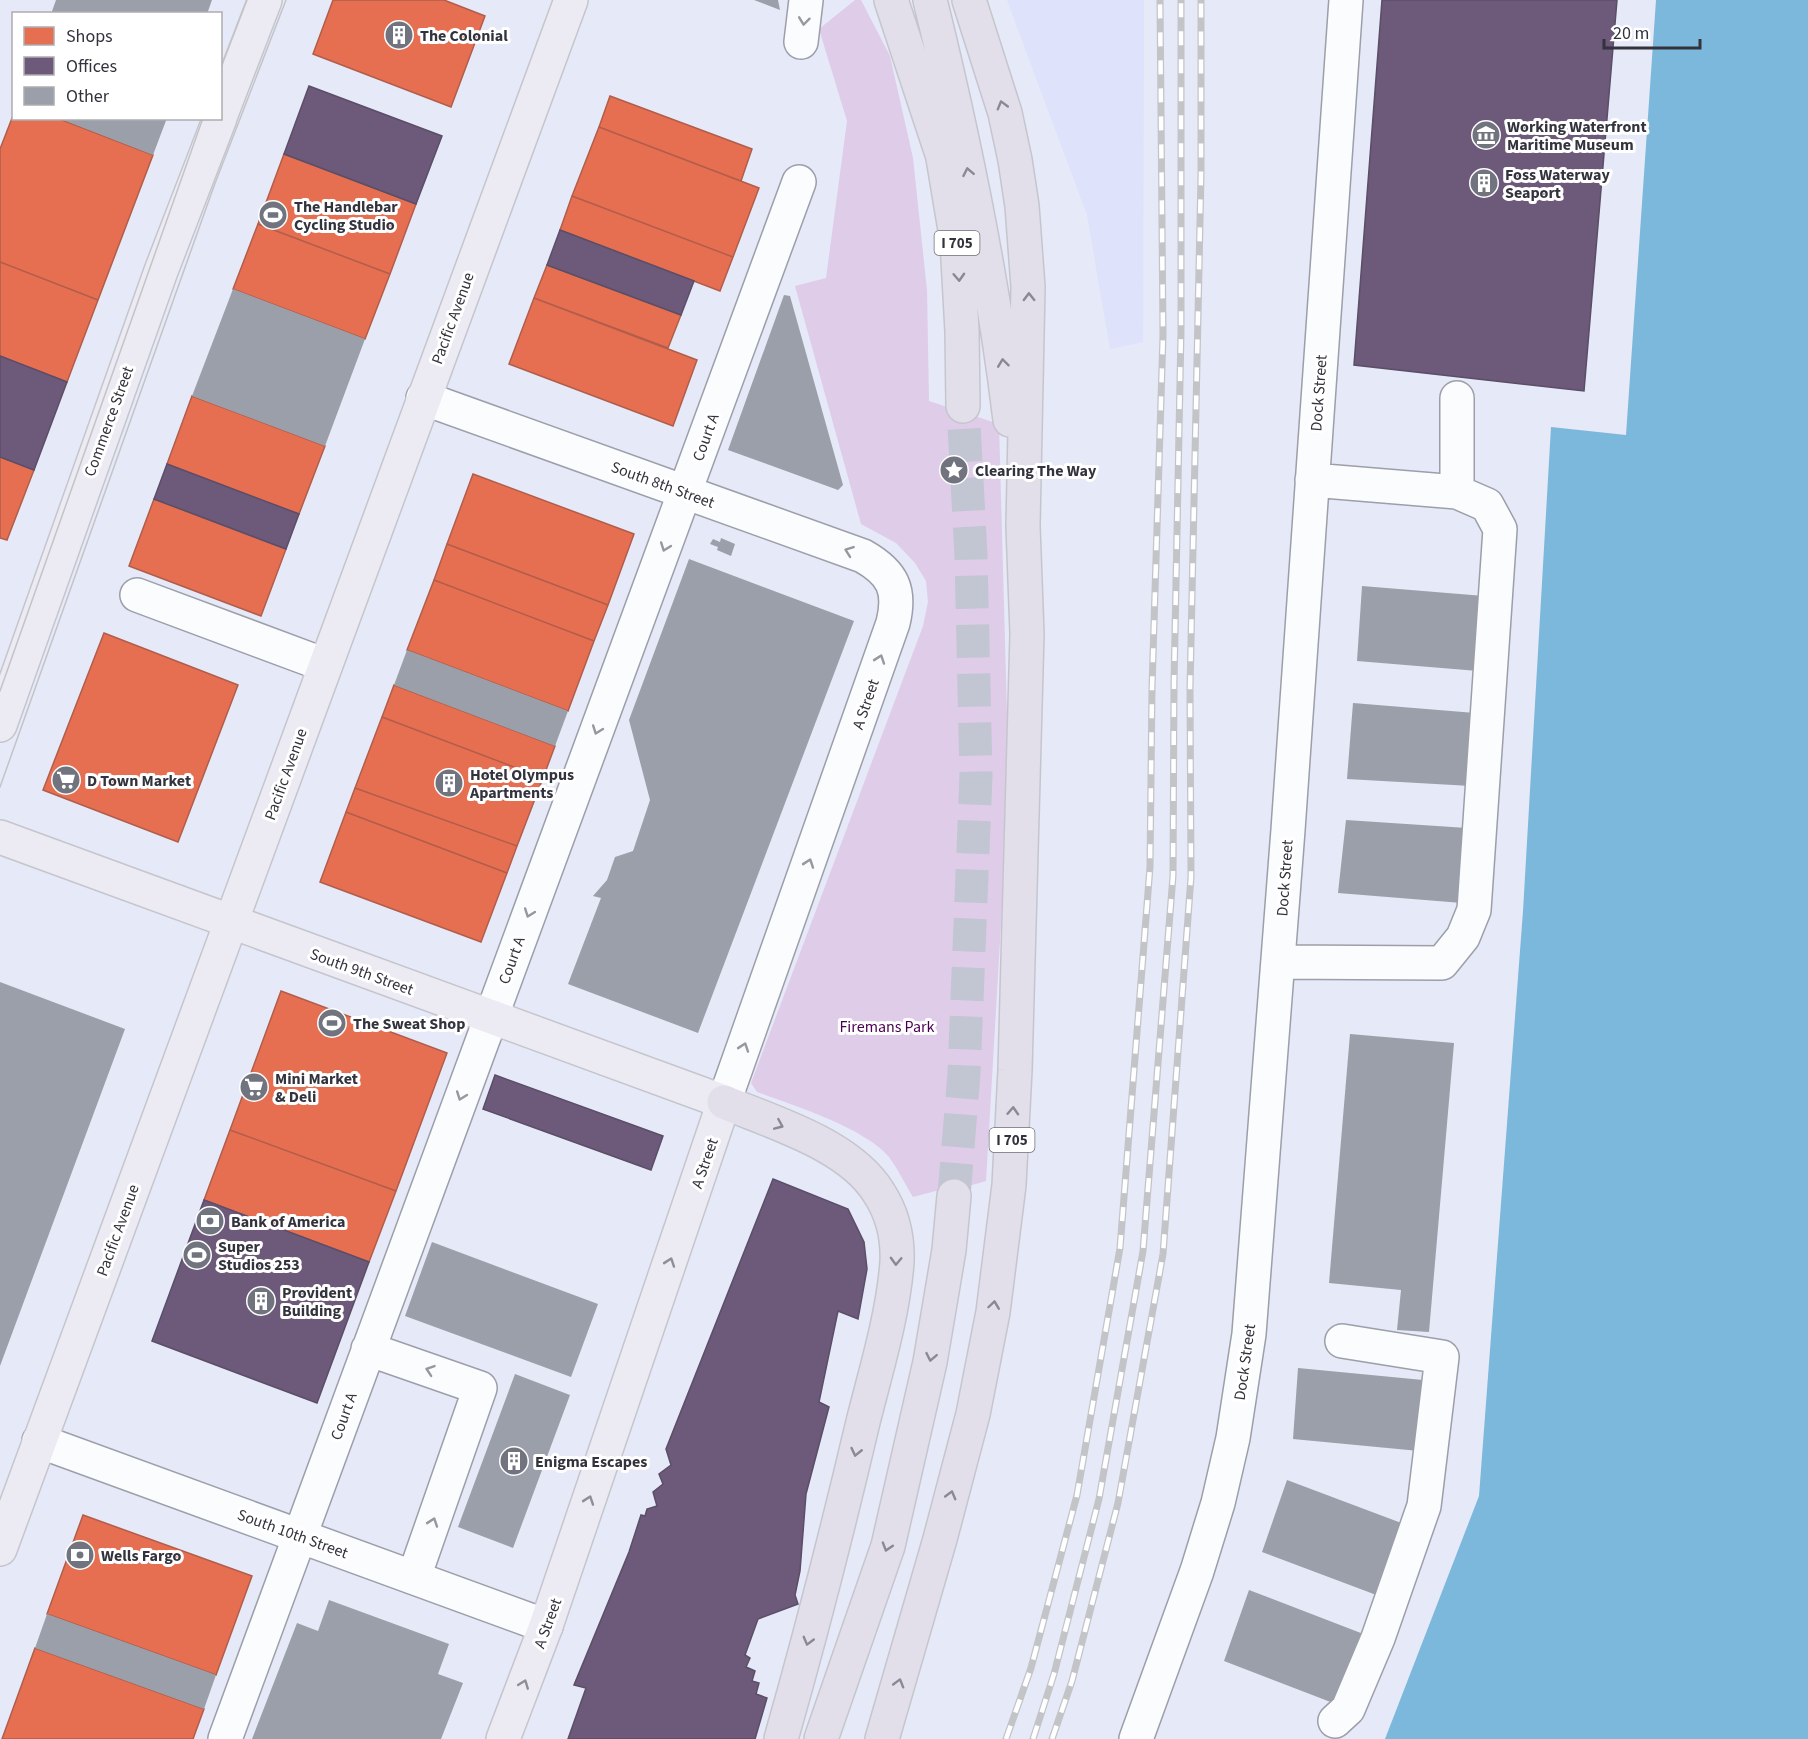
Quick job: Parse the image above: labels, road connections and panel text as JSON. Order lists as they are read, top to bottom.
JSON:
{
  "streets": {
    "highway": ["I 705"],
    "main road": [
      "Pacific Avenue",
      "Commerce Street",
      "A Street",
      "South 9th Street"
    ],
    "street": [
      "Dock Street",
      "Court A",
      "South 8th Street",
      "South 10th Street"
    ]
  },
  "crossings": [
    ["Pacific Avenue", "South 8th Street"],
    ["Pacific Avenue", "South 9th Street"],
    ["Pacific Avenue", "South 10th Street"],
    ["Court A", "South 8th Street"],
    ["Court A", "South 9th Street"],
    ["Court A", "South 10th Street"],
    ["South 8th Street", "A Street"],
    ["A Street", "South 9th Street"],
    ["A Street", "South 10th Street"]
  ],
  "one_way": ["Court A", "South 8th Street", "A Street"],
  "parks": ["Firemans Park"],
  "places": {
    "building": [
      "The Colonial",
      "Foss Waterway Seaport",
      "Hotel Olympus Apartments",
      "Provident Building",
      "Enigma Escapes"
    ],
    "museum": ["Working Waterfront Maritime Museum"],
    "sports": ["The Handlebar Cycling Studio", "The Sweat Shop", "Super Studios 253"],
    "place": ["Clearing The Way"],
    "supermarket": ["D Town Market", "Mini Market & Deli"],
    "bank": ["Bank of America", "Wells Fargo"]
  },
  "legend": ["Shops", "Offices", "Other"],
  "scale_bar": "20 m"
}
